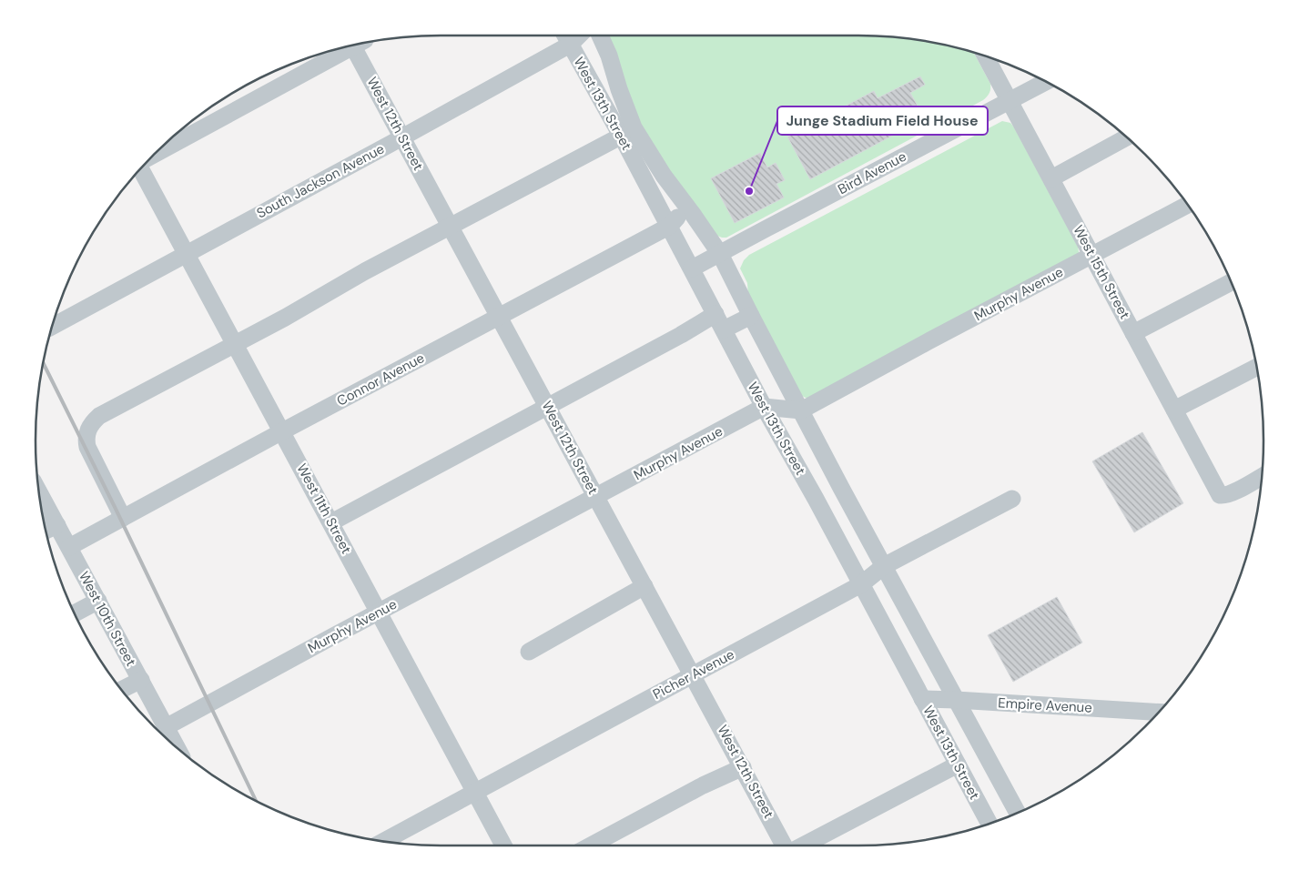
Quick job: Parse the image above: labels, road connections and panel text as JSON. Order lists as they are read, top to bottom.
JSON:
{
  "streets": {
    "street": [
      "West 13th Street",
      "West 12th Street",
      "Bird Avenue",
      "South Jackson Avenue",
      "West 15th Street",
      "Murphy Avenue",
      "Connor Avenue",
      "West 11th Street",
      "West 10th Street",
      "Picher Avenue",
      "Empire Avenue"
    ]
  },
  "crossings": [
    ["West 13th Street", "Bird Avenue"],
    ["West 13th Street", "South Jackson Avenue"],
    ["West 13th Street", "Murphy Avenue"],
    ["West 13th Street", "Connor Avenue"],
    ["West 13th Street", "Picher Avenue"],
    ["West 13th Street", "Empire Avenue"],
    ["West 12th Street", "South Jackson Avenue"],
    ["West 12th Street", "Murphy Avenue"],
    ["West 12th Street", "Connor Avenue"],
    ["West 12th Street", "Picher Avenue"],
    ["Bird Avenue", "West 15th Street"],
    ["South Jackson Avenue", "West 11th Street"],
    ["West 15th Street", "Murphy Avenue"],
    ["Murphy Avenue", "West 11th Street"],
    ["Murphy Avenue", "West 10th Street"],
    ["Connor Avenue", "West 11th Street"],
    ["Connor Avenue", "West 10th Street"],
    ["West 11th Street", "Picher Avenue"]
  ],
  "places": ["Junge Stadium Field House"]
}
